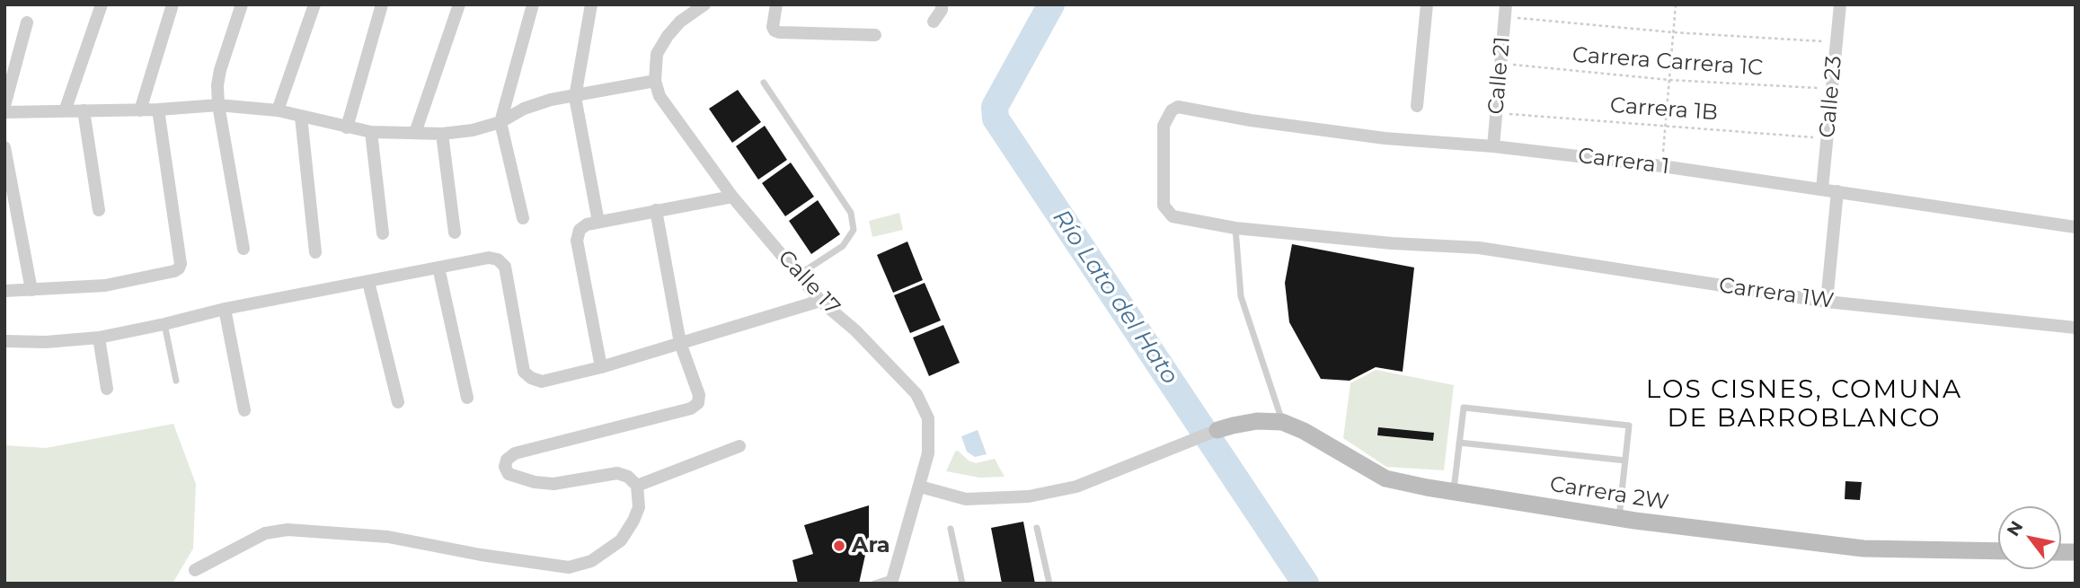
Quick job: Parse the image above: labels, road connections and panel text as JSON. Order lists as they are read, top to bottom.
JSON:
{
  "streets": {
    "street": [
      "Calle 21",
      "Calle 23",
      "Carrera 1",
      "Calle 17",
      "Carrera 1W",
      "Carrera 2W"
    ],
    "path": ["Carrera Carrera 1C", "Carrera 1B"]
  },
  "crossings": [
    ["Carrera Carrera 1C", "Calle 21"],
    ["Carrera Carrera 1C", "Calle 23"],
    ["Calle 21", "Carrera 1B"],
    ["Calle 21", "Carrera 1"],
    ["Calle 23", "Carrera 1B"],
    ["Calle 23", "Carrera 1"],
    ["Carrera 1", "Carrera 1W"]
  ],
  "districts": ["LOS CISNES, COMUNA DE BARROBLANCO"],
  "water": ["Río Lato del Hato"],
  "places": ["Ara"],
  "north": "top left"
}
